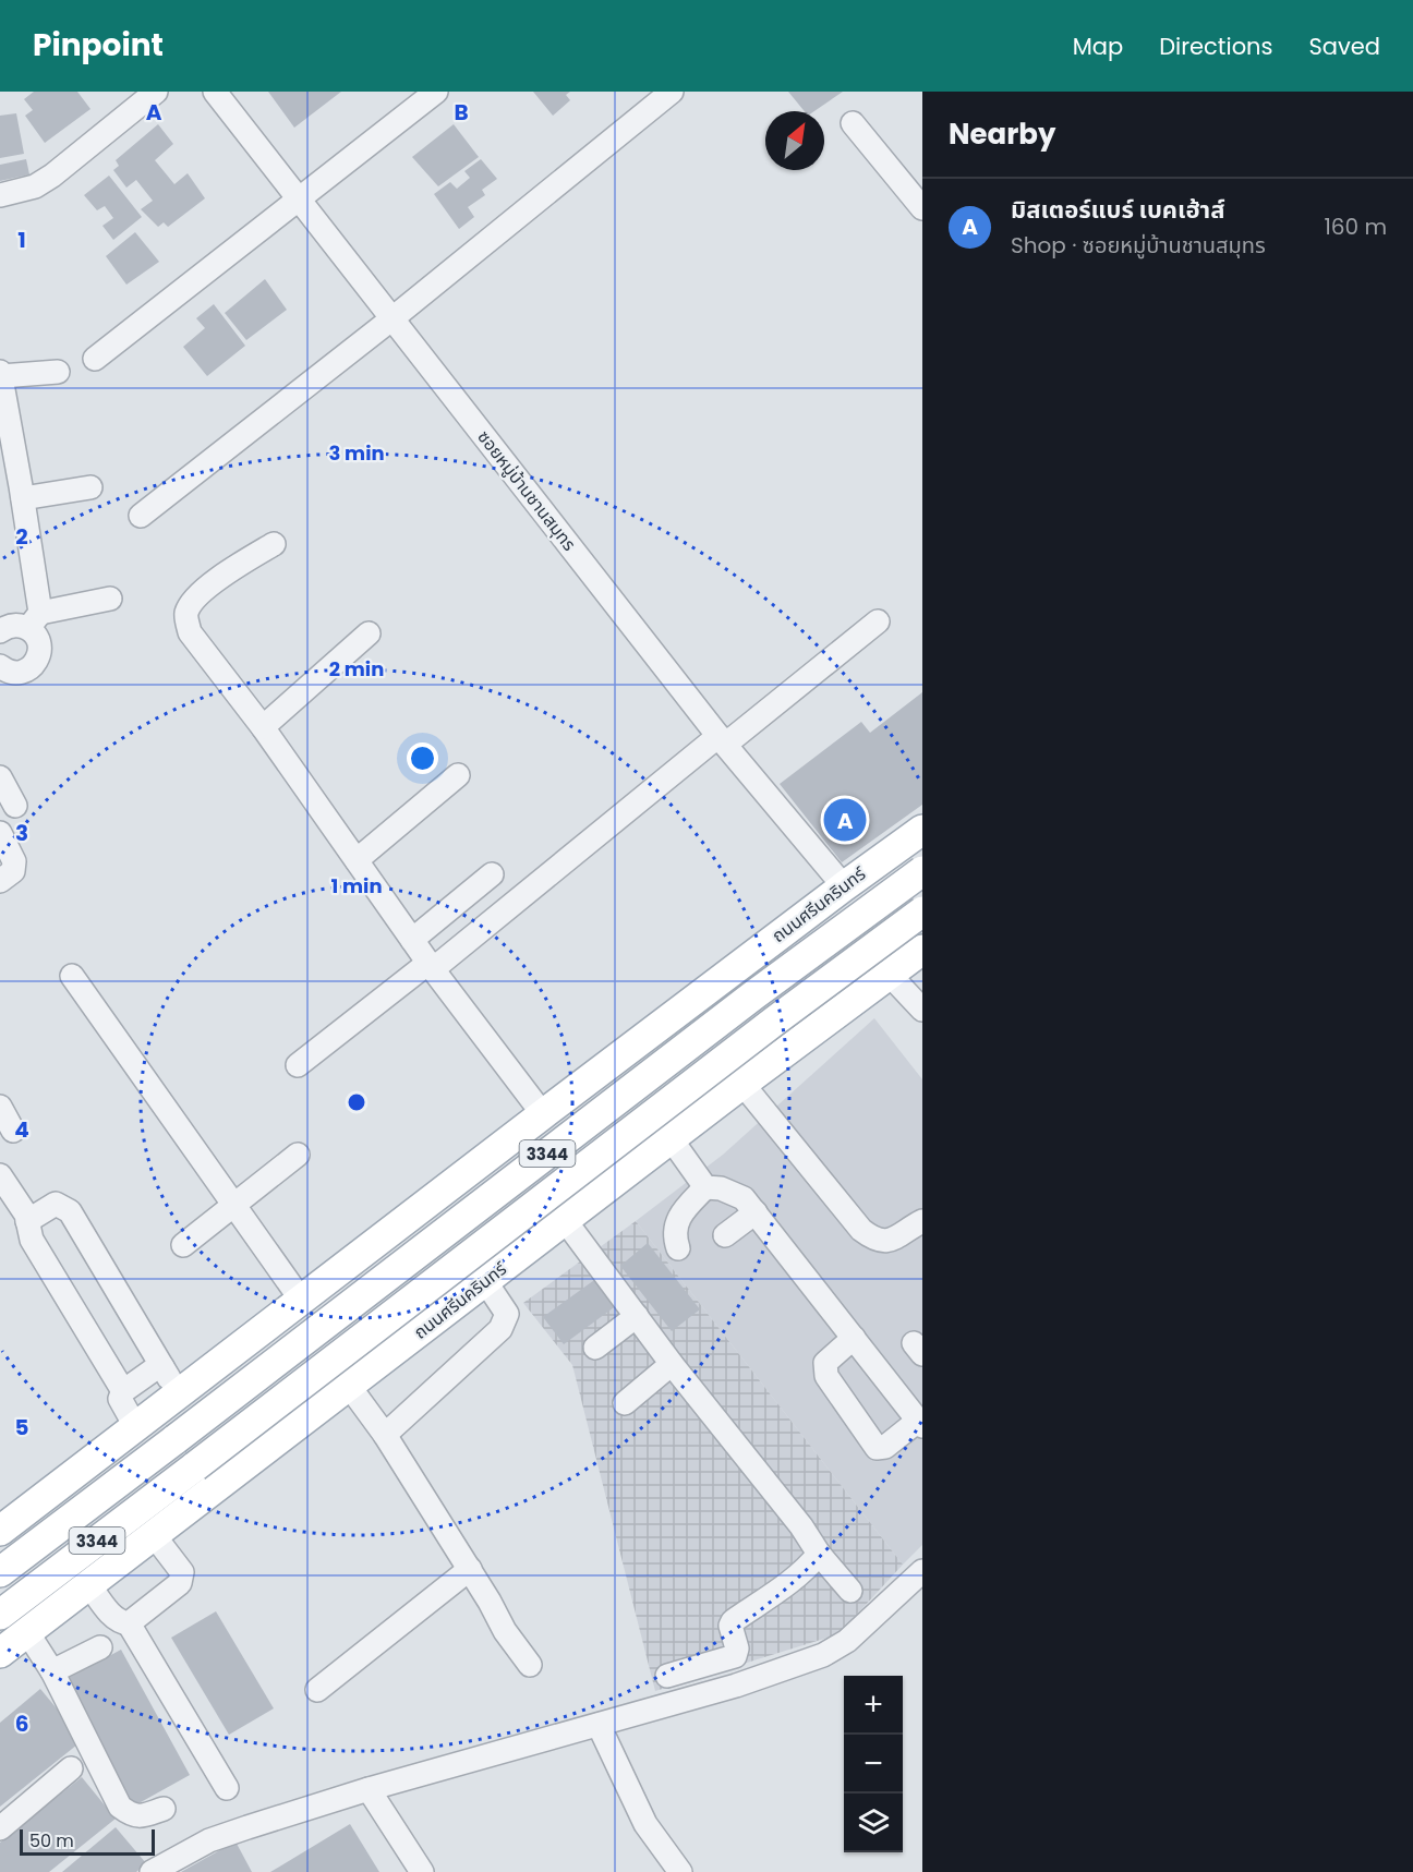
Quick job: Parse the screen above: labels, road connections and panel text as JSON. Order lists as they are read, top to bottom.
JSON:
{
  "streets": {
    "main road": ["ถนนศรีนครินทร์", "3344"],
    "street": ["ซอยหมู่บ้านชานสมุทร"]
  },
  "crossings": [
    ["ซอยหมู่บ้านชานสมุทร", "ถนนศรีนครินทร์"]
  ],
  "scale_bar": "50 m",
  "north": "top right",
  "page": {
    "header": "Pinpoint",
    "nav": ["Map", "Directions", "Saved"],
    "heading": "Nearby",
    "list": [
      {
        "mark": "A",
        "name": "มิสเตอร์แบร์ เบคเฮ้าส์",
        "note": "Shop · ซอยหมู่บ้านชานสมุทร",
        "value": "160 m"
      }
    ],
    "pins": "A",
    "map_buttons": ["+", "−"],
    "scale": "50 m"
  },
  "grid": {
    "columns": ["A", "B"],
    "rows": [
      "1",
      "2",
      "3",
      "4",
      "5",
      "6"
    ]
  },
  "rings": ["3 min", "2 min", "1 min"]
}
